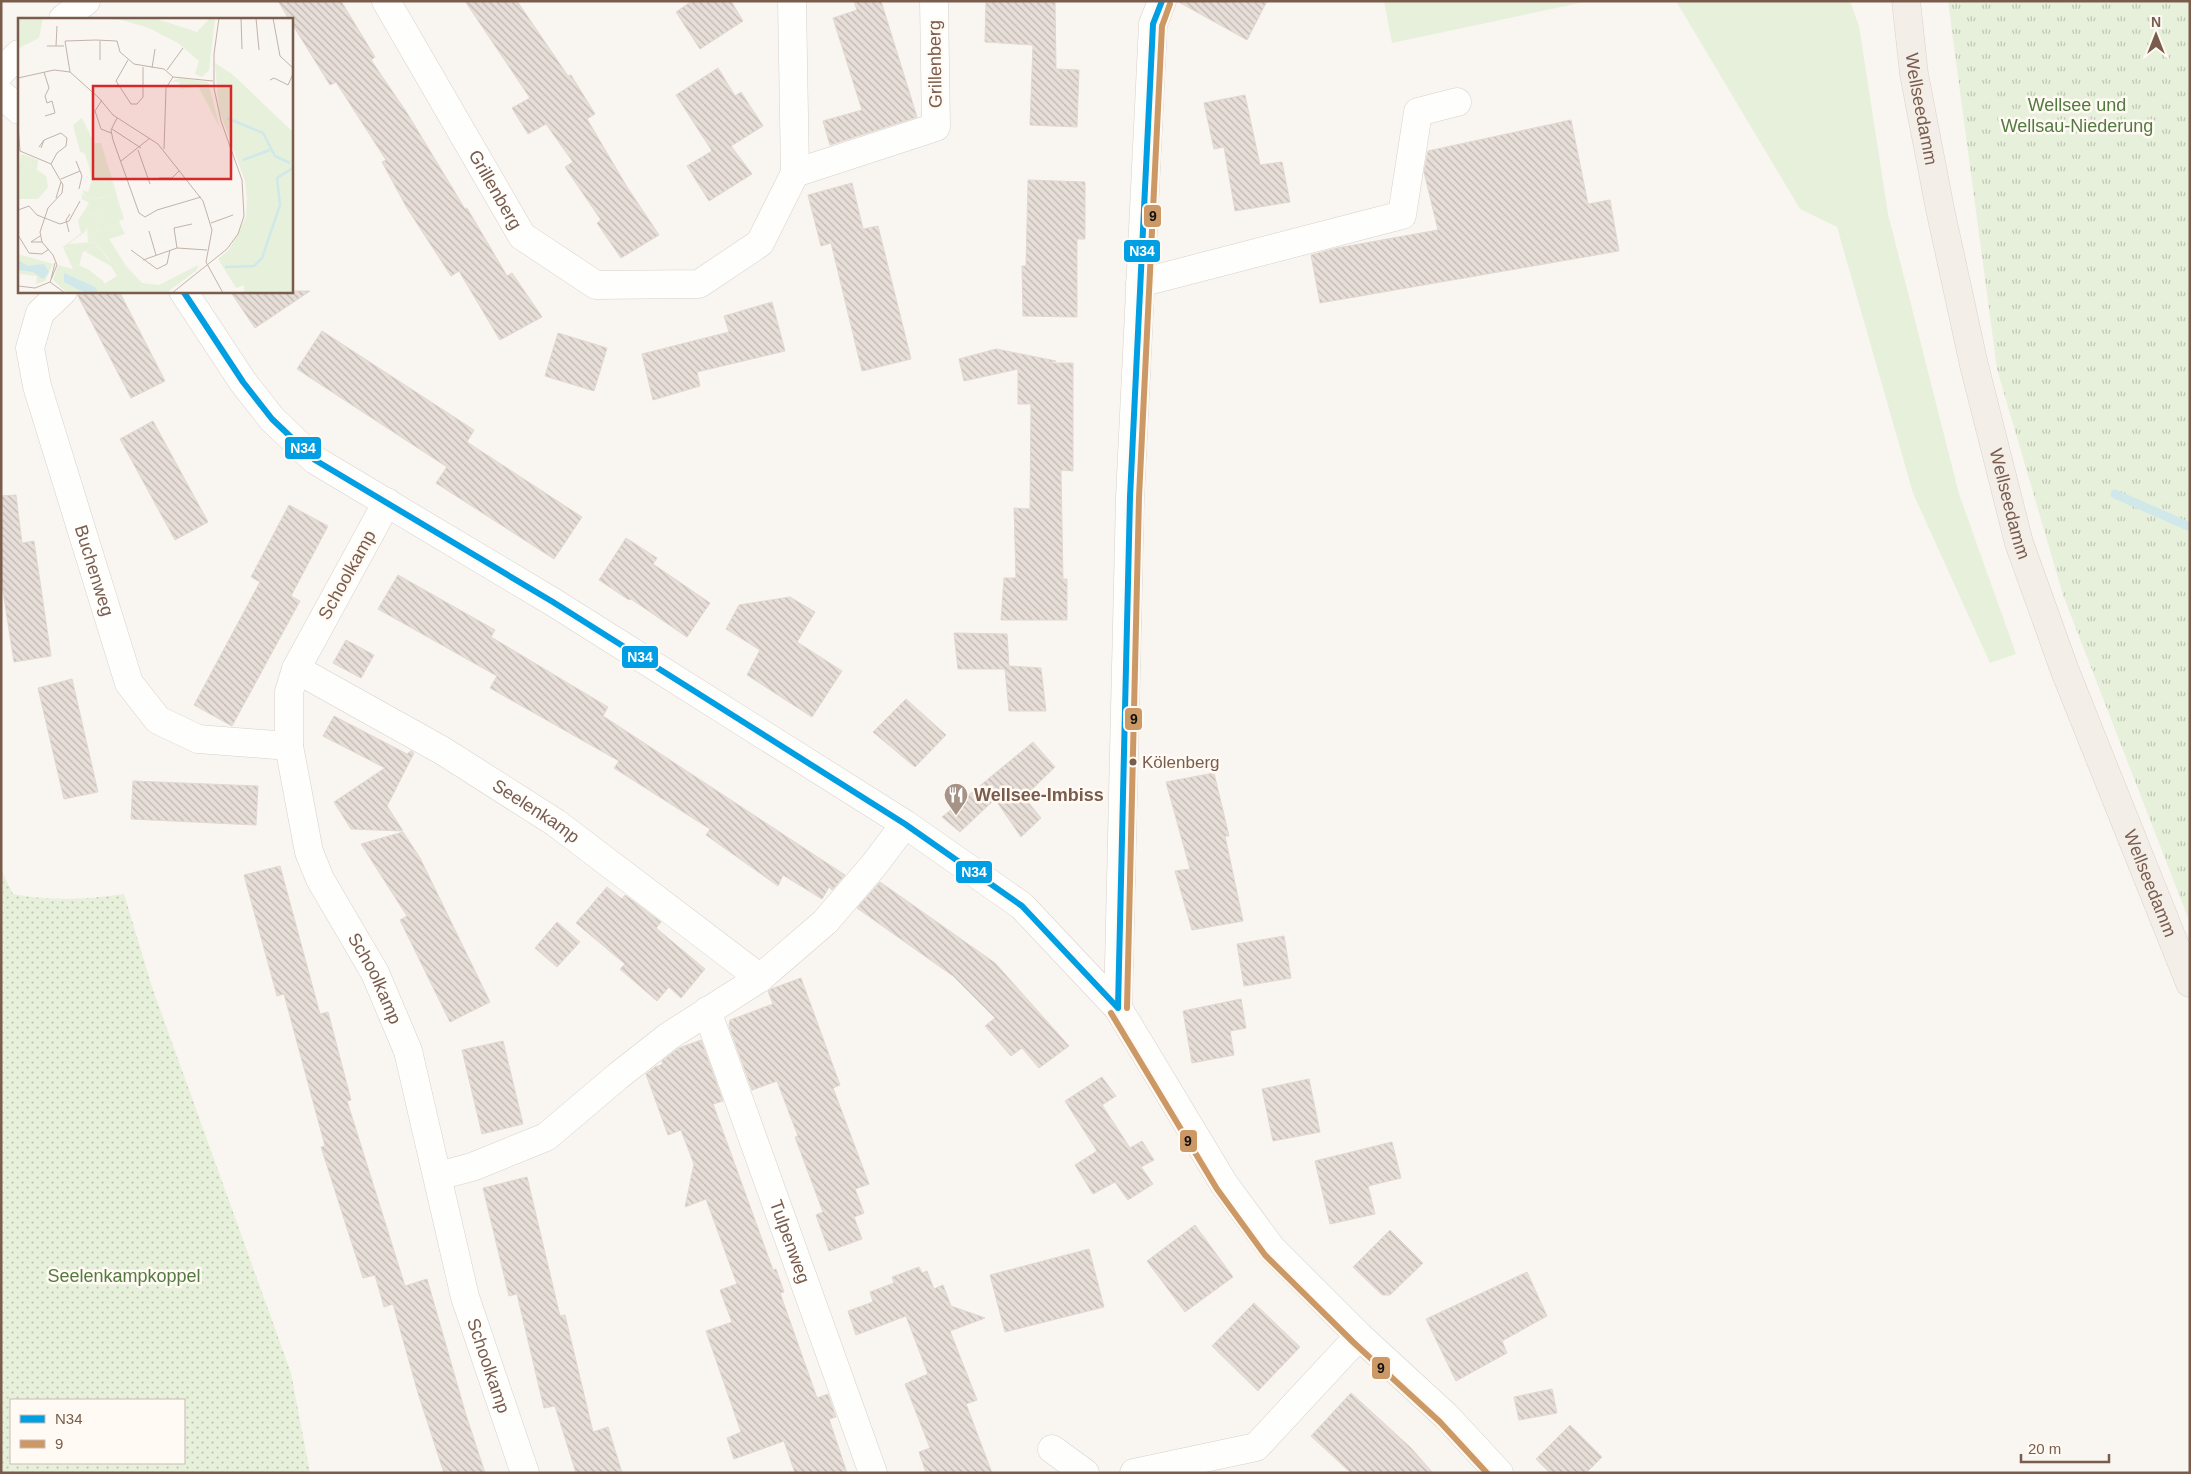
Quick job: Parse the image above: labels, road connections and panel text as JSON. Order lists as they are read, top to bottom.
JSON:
{
  "streets": {
    "main road": ["Wellseedamm"],
    "street": [
      "Grillenberg",
      "Buchenweg",
      "Schoolkamp",
      "Seelenkamp",
      "Tulpenweg"
    ]
  },
  "crossings": [
    ["Buchenweg", "Schoolkamp"],
    ["Schoolkamp", "Seelenkamp"]
  ],
  "parks": ["Wellsee und Wellsau-Niederung", "Seelenkampkoppel"],
  "places": {
    "other": ["Kölenberg"],
    "restaurant": ["Wellsee-Imbiss"]
  },
  "lines": ["transit line N34", "transit line 9"],
  "legend": ["N34", "9"],
  "scale_bar": "20 m",
  "north": "top"
}
